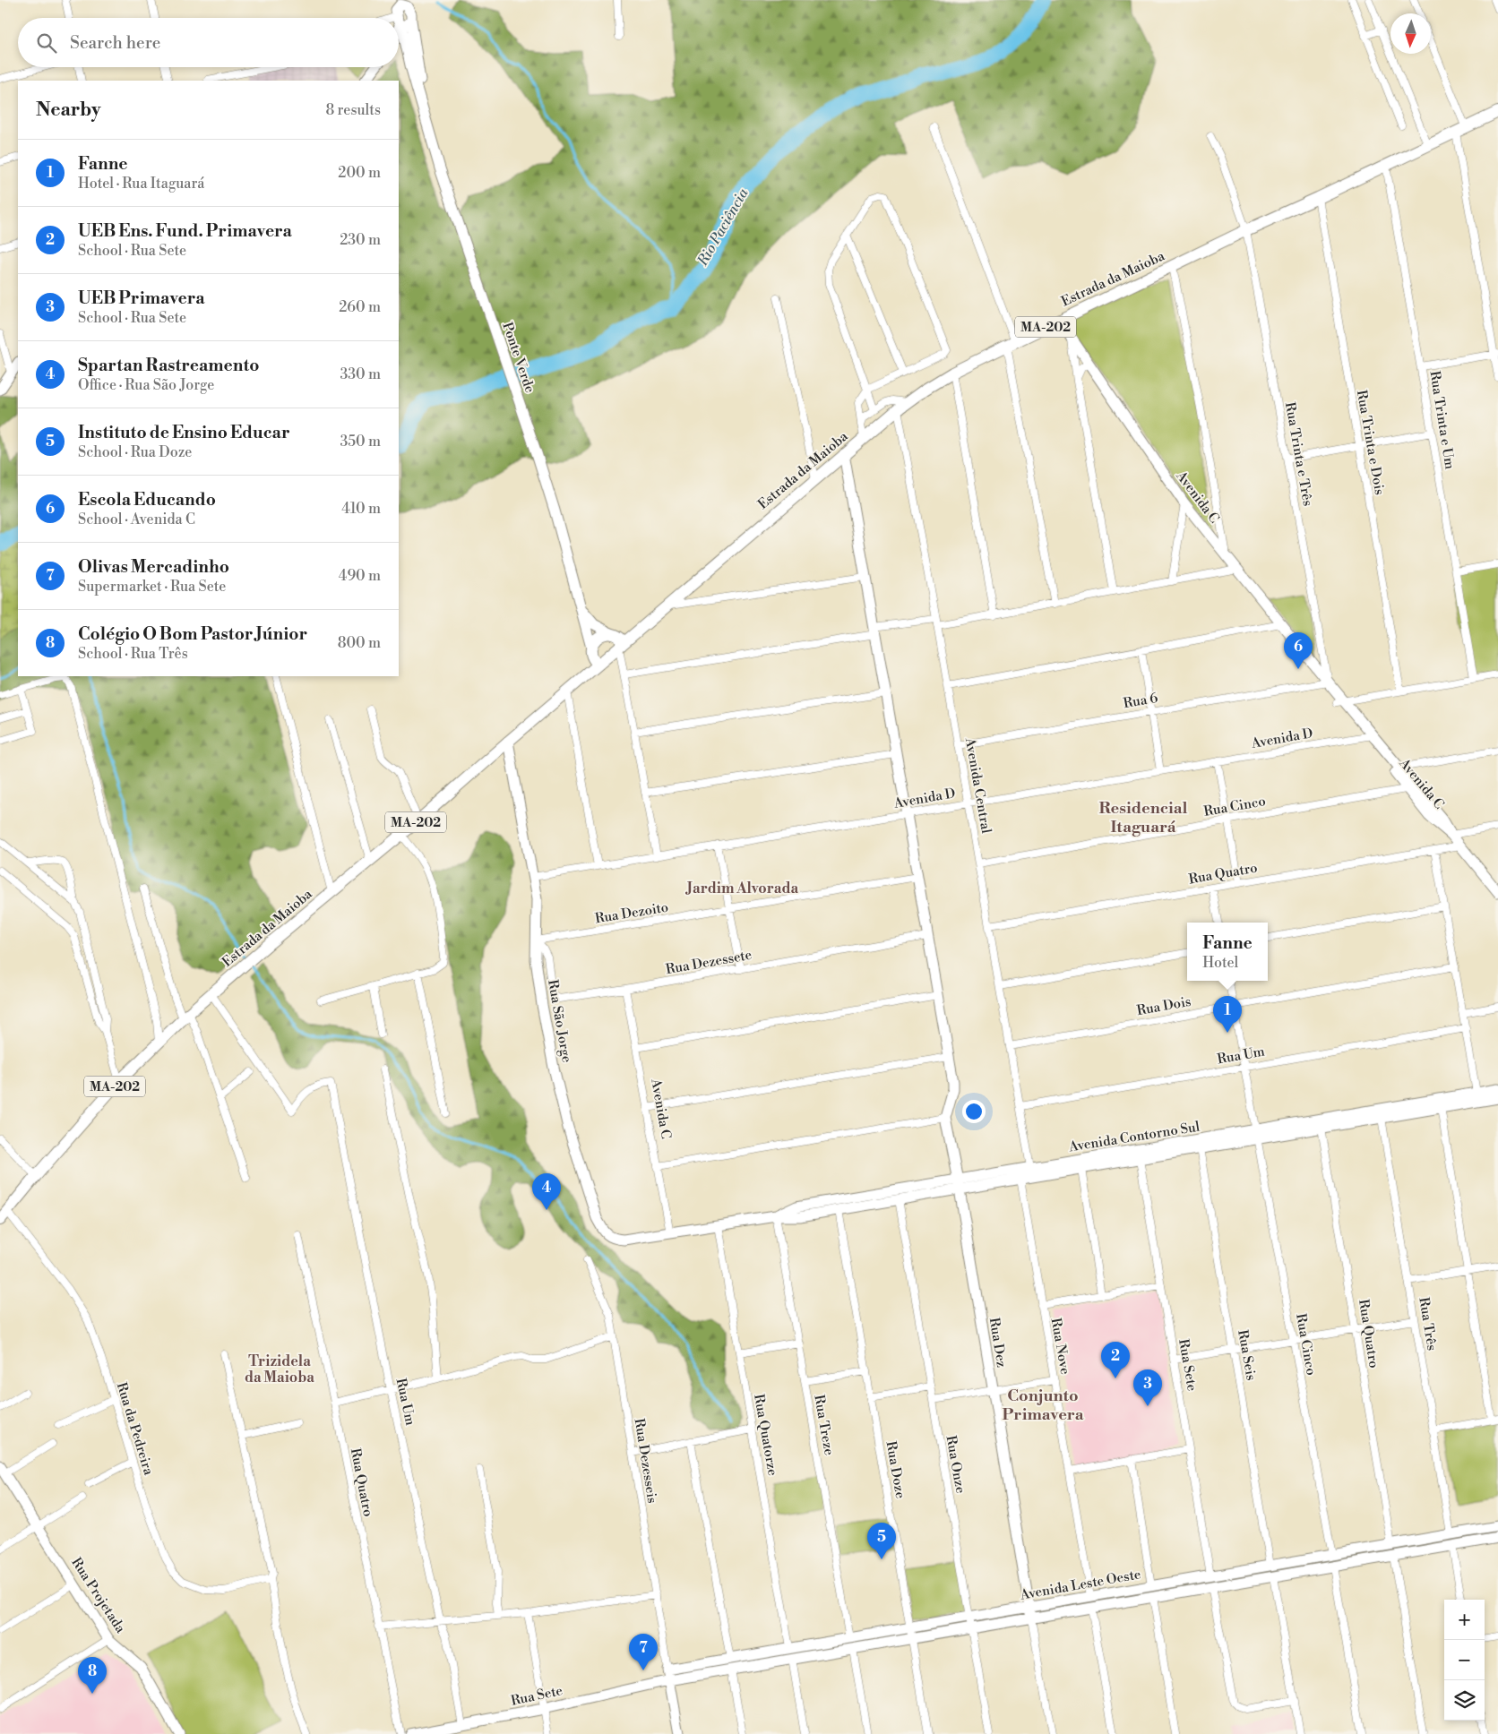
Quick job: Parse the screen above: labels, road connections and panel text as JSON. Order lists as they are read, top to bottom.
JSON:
{
  "streets": {
    "main road": ["Estrada da Maioba", "MA-202"],
    "street": [
      "Ponte Verde",
      "Rua Trinta e Um",
      "Rua Trinta e Dois",
      "Rua Trinta e Três",
      "Avenida C",
      "Rua 6",
      "Avenida D",
      "Avenida Central",
      "Rua Cinco",
      "Rua Quatro",
      "Rua Dezoito",
      "Rua Dezessete",
      "Rua Dois",
      "Rua São Jorge",
      "Rua Um",
      "Avenida Contorno Sul",
      "Rua Três",
      "Rua Dez",
      "Rua Nove",
      "Rua Seis",
      "Rua Sete",
      "Rua Treze",
      "Rua da Pedreira",
      "Rua Quatorze",
      "Rua Dezesseis",
      "Rua Onze",
      "Rua Doze",
      "Avenida Leste Oeste",
      "Rua Projetada"
    ]
  },
  "crossings": [
    ["Estrada da Maioba", "MA-202"],
    ["Estrada da Maioba", "Ponte Verde"],
    ["Estrada da Maioba", "Rua Trinta e Um"],
    ["Estrada da Maioba", "Rua Trinta e Dois"],
    ["Estrada da Maioba", "Rua Trinta e Três"],
    ["Estrada da Maioba", "Avenida C"],
    ["Estrada da Maioba", "Avenida Central"],
    ["Estrada da Maioba", "Rua São Jorge"],
    ["Estrada da Maioba", "Rua Um"],
    ["Estrada da Maioba", "Rua da Pedreira"],
    ["MA-202", "Ponte Verde"],
    ["Rua Trinta e Três", "Avenida C"],
    ["Rua Trinta e Três", "Rua 6"],
    ["Avenida C", "Rua 6"],
    ["Avenida C", "Avenida D"],
    ["Avenida C", "Rua Cinco"],
    ["Avenida C", "Rua Quatro"],
    ["Avenida C", "Rua Dezessete"],
    ["Avenida C", "Rua São Jorge"],
    ["Avenida C", "Avenida Contorno Sul"],
    ["Rua 6", "Avenida Central"],
    ["Avenida D", "Avenida Central"],
    ["Avenida D", "Rua São Jorge"],
    ["Avenida Central", "Rua Cinco"],
    ["Avenida Central", "Rua Quatro"],
    ["Avenida Central", "Rua Dois"],
    ["Avenida Central", "Rua Um"],
    ["Avenida Central", "Avenida Contorno Sul"],
    ["Rua Cinco", "Rua Dois"],
    ["Rua Cinco", "Rua Um"],
    ["Rua Cinco", "Avenida Contorno Sul"],
    ["Rua Cinco", "Avenida Leste Oeste"],
    ["Rua Quatro", "Avenida Contorno Sul"],
    ["Rua Quatro", "Avenida Leste Oeste"],
    ["Rua Dezoito", "Rua Dezessete"],
    ["Rua Dezoito", "Rua São Jorge"],
    ["Rua Dezessete", "Rua São Jorge"],
    ["Rua São Jorge", "Avenida Contorno Sul"],
    ["Rua Um", "Rua Sete"],
    ["Avenida Contorno Sul", "Rua Três"],
    ["Avenida Contorno Sul", "Rua Dez"],
    ["Avenida Contorno Sul", "Rua Nove"],
    ["Avenida Contorno Sul", "Rua Seis"],
    ["Avenida Contorno Sul", "Rua Sete"],
    ["Avenida Contorno Sul", "Rua Treze"],
    ["Avenida Contorno Sul", "Rua Quatorze"],
    ["Avenida Contorno Sul", "Rua Onze"],
    ["Avenida Contorno Sul", "Rua Doze"],
    ["Rua Três", "Avenida Leste Oeste"],
    ["Rua Dez", "Avenida Leste Oeste"],
    ["Rua Nove", "Avenida Leste Oeste"],
    ["Rua Seis", "Avenida Leste Oeste"],
    ["Rua Sete", "Avenida Leste Oeste"],
    ["Rua Treze", "Avenida Leste Oeste"],
    ["Rua Quatorze", "Avenida Leste Oeste"],
    ["Rua Dezesseis", "Avenida Leste Oeste"],
    ["Rua Onze", "Avenida Leste Oeste"],
    ["Rua Doze", "Avenida Leste Oeste"]
  ],
  "districts": [
    "Residencial Itaguará",
    "Jardim Alvorada",
    "Trizidela da Maioba",
    "Conjunto Primavera"
  ],
  "water": ["Rio Paciência"],
  "north": "bottom",
  "page": {
    "search": "Search here",
    "heading": ["Nearby", "8 results"],
    "list": [
      {
        "mark": "1",
        "name": "Fanne",
        "note": "Hotel · Rua Itaguará",
        "value": "200 m"
      },
      {
        "mark": "2",
        "name": "UEB Ens. Fund. Primavera",
        "note": "School · Rua Sete",
        "value": "230 m"
      },
      {
        "mark": "3",
        "name": "UEB Primavera",
        "note": "School · Rua Sete",
        "value": "260 m"
      },
      {
        "mark": "4",
        "name": "Spartan Rastreamento",
        "note": "Office · Rua São Jorge",
        "value": "330 m"
      },
      {
        "mark": "5",
        "name": "Instituto de Ensino Educar",
        "note": "School · Rua Doze",
        "value": "350 m"
      },
      {
        "mark": "6",
        "name": "Escola Educando",
        "note": "School · Avenida C",
        "value": "410 m"
      },
      {
        "mark": "7",
        "name": "Olivas Mercadinho",
        "note": "Supermarket · Rua Sete",
        "value": "490 m"
      },
      {
        "mark": "8",
        "name": "Colégio O Bom Pastor Júnior",
        "note": "School · Rua Três",
        "value": "800 m"
      }
    ],
    "pins": [
      "6",
      "1",
      "4",
      "2",
      "3",
      "5",
      "7",
      "8"
    ],
    "popup": ["Fanne", "Hotel"],
    "map_buttons": ["+", "−"]
  }
}
